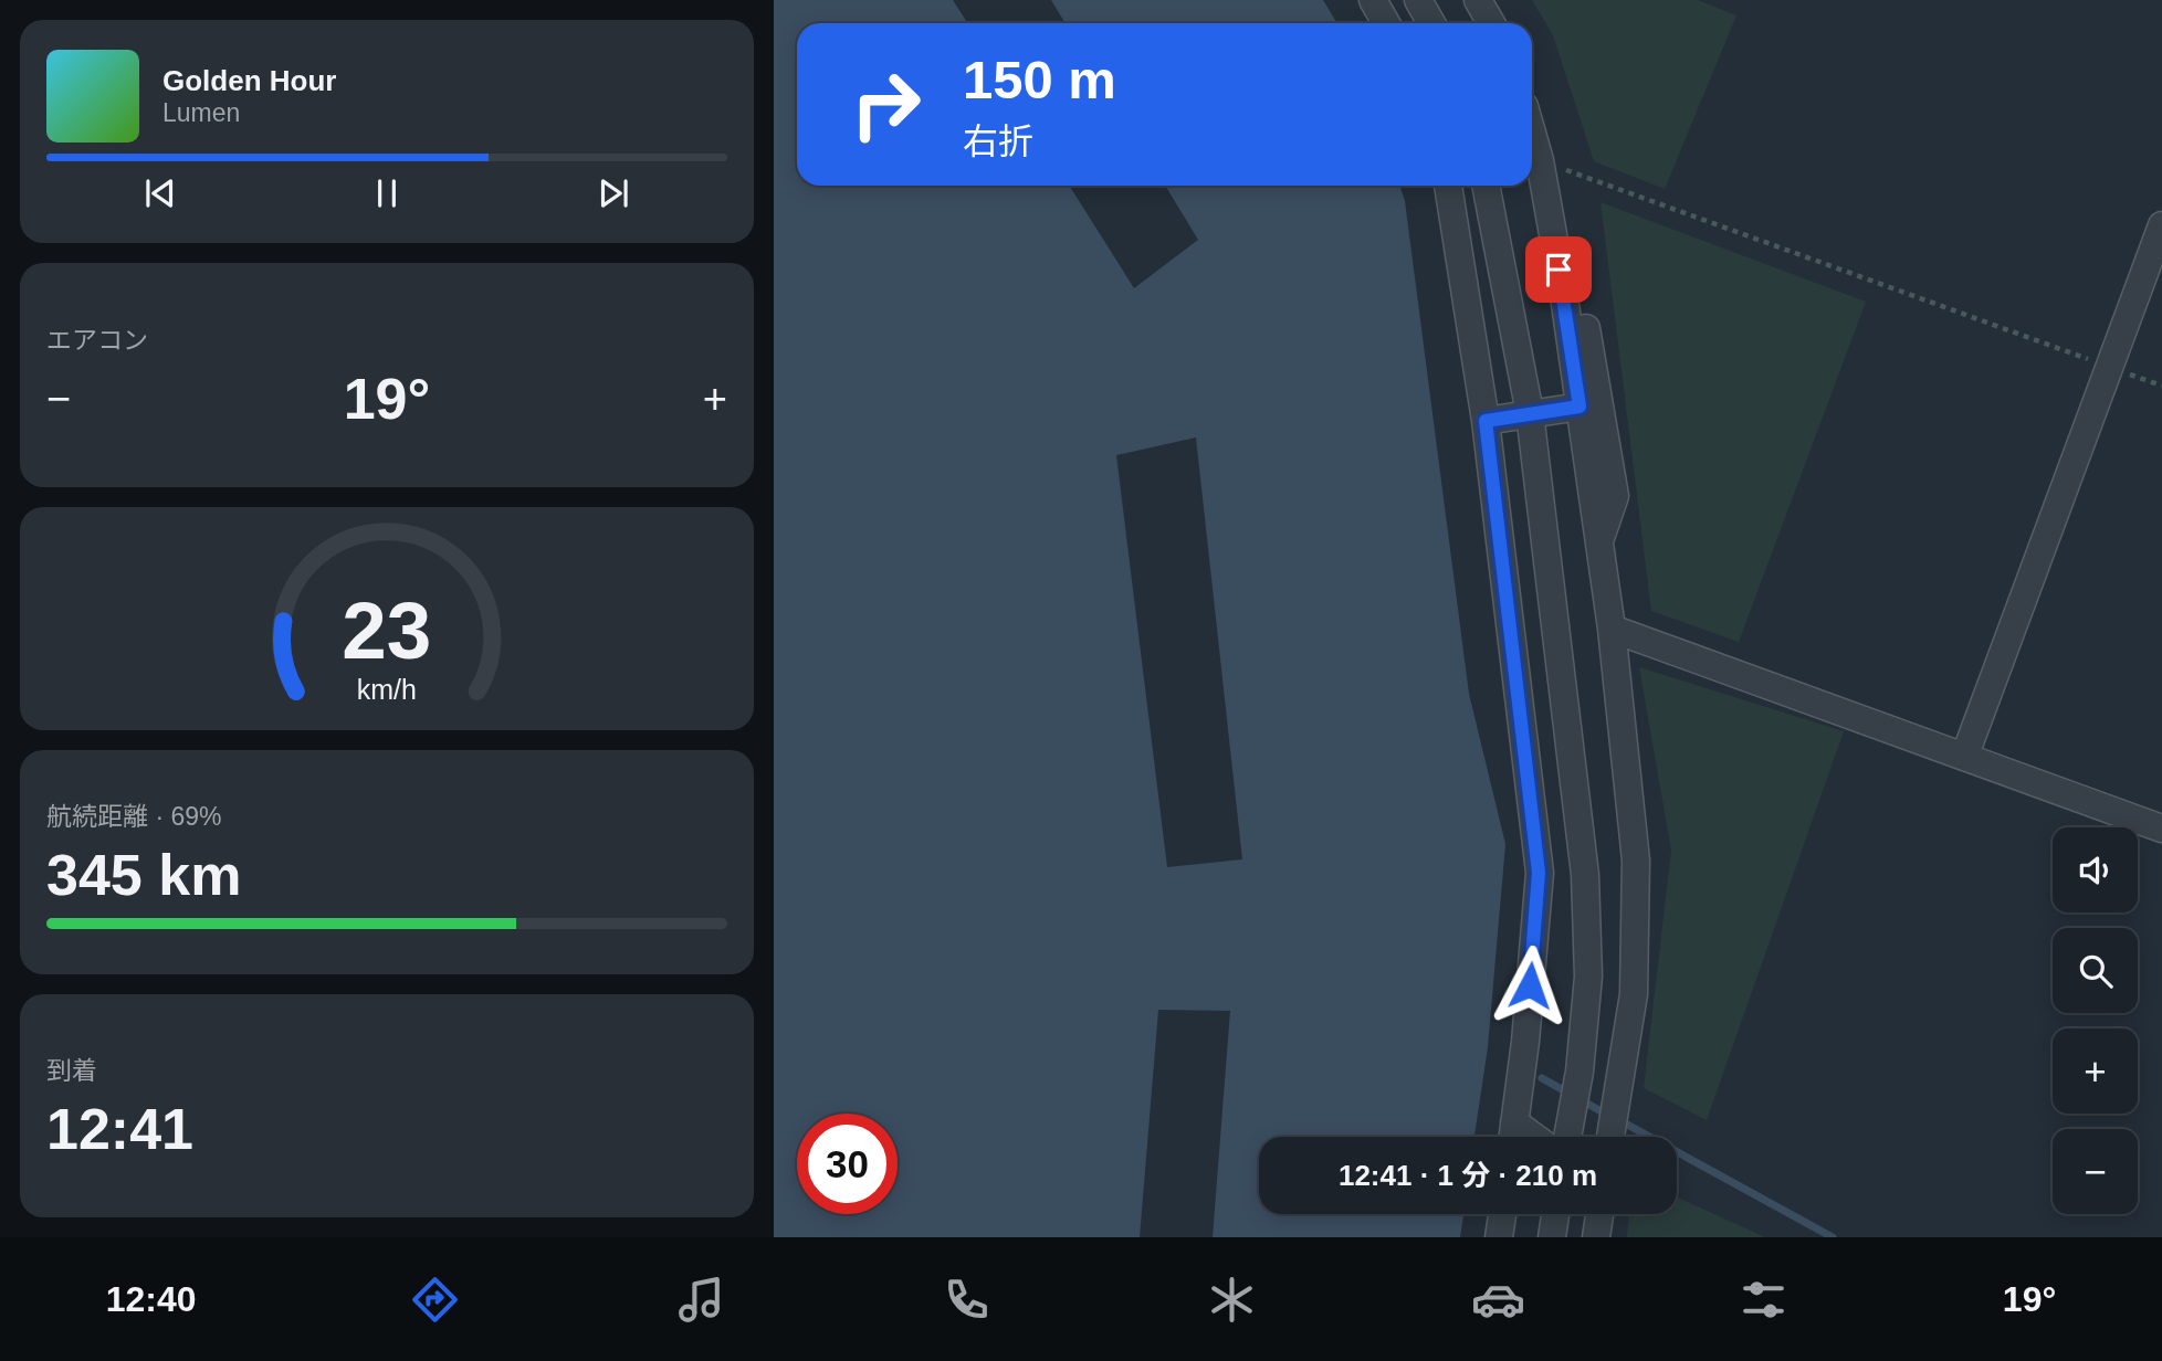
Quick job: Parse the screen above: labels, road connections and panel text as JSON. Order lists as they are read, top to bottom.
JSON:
{
  "page": {
    "turn": ["150 m", "右折"],
    "song": ["Golden Hour", "Lumen"],
    "tile": [
      "エアコン",
      ["航続距離 · 69%", "345 km"],
      ["到着", "12:41"]
    ],
    "heat": ["−", "19°", "+"],
    "map_buttons": ["+", "−"],
    "limit": "30",
    "trip": "12:41 · 1 分 · 210 m",
    "tabs": ["12:40", "19°"],
    "gauge": ["23", "km/h"]
  }
}
